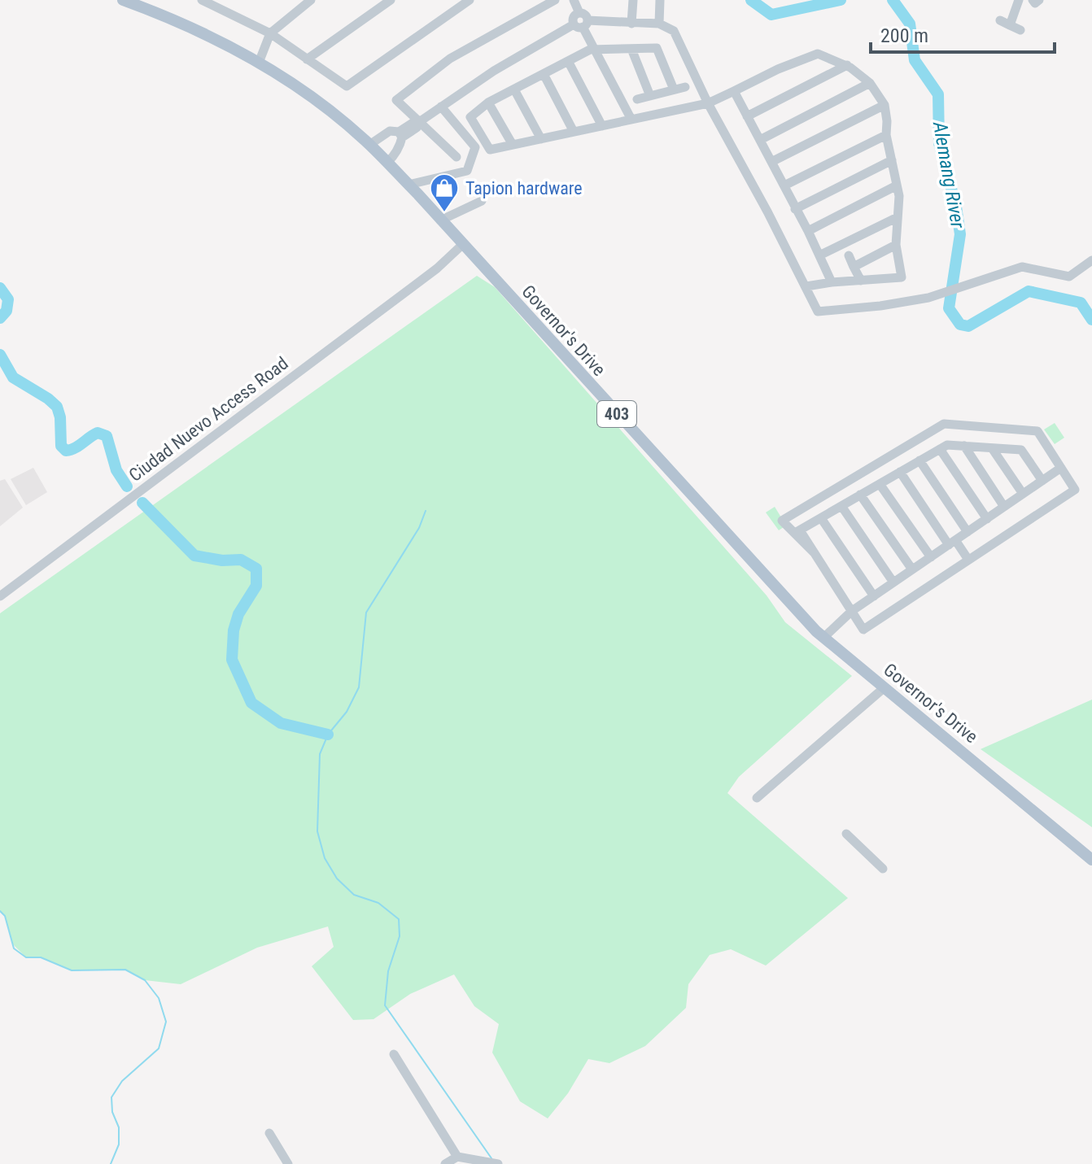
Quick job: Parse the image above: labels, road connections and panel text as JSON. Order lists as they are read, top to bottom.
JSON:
{
  "streets": {
    "main road": ["Governor's Drive", "403"],
    "street": ["Ciudad Nuevo Access Road"]
  },
  "crossings": [
    ["Governor's Drive", "Ciudad Nuevo Access Road"]
  ],
  "water": ["Alemang River"],
  "places": {
    "shop": ["Tapion hardware"]
  },
  "scale_bar": "200 m"
}
